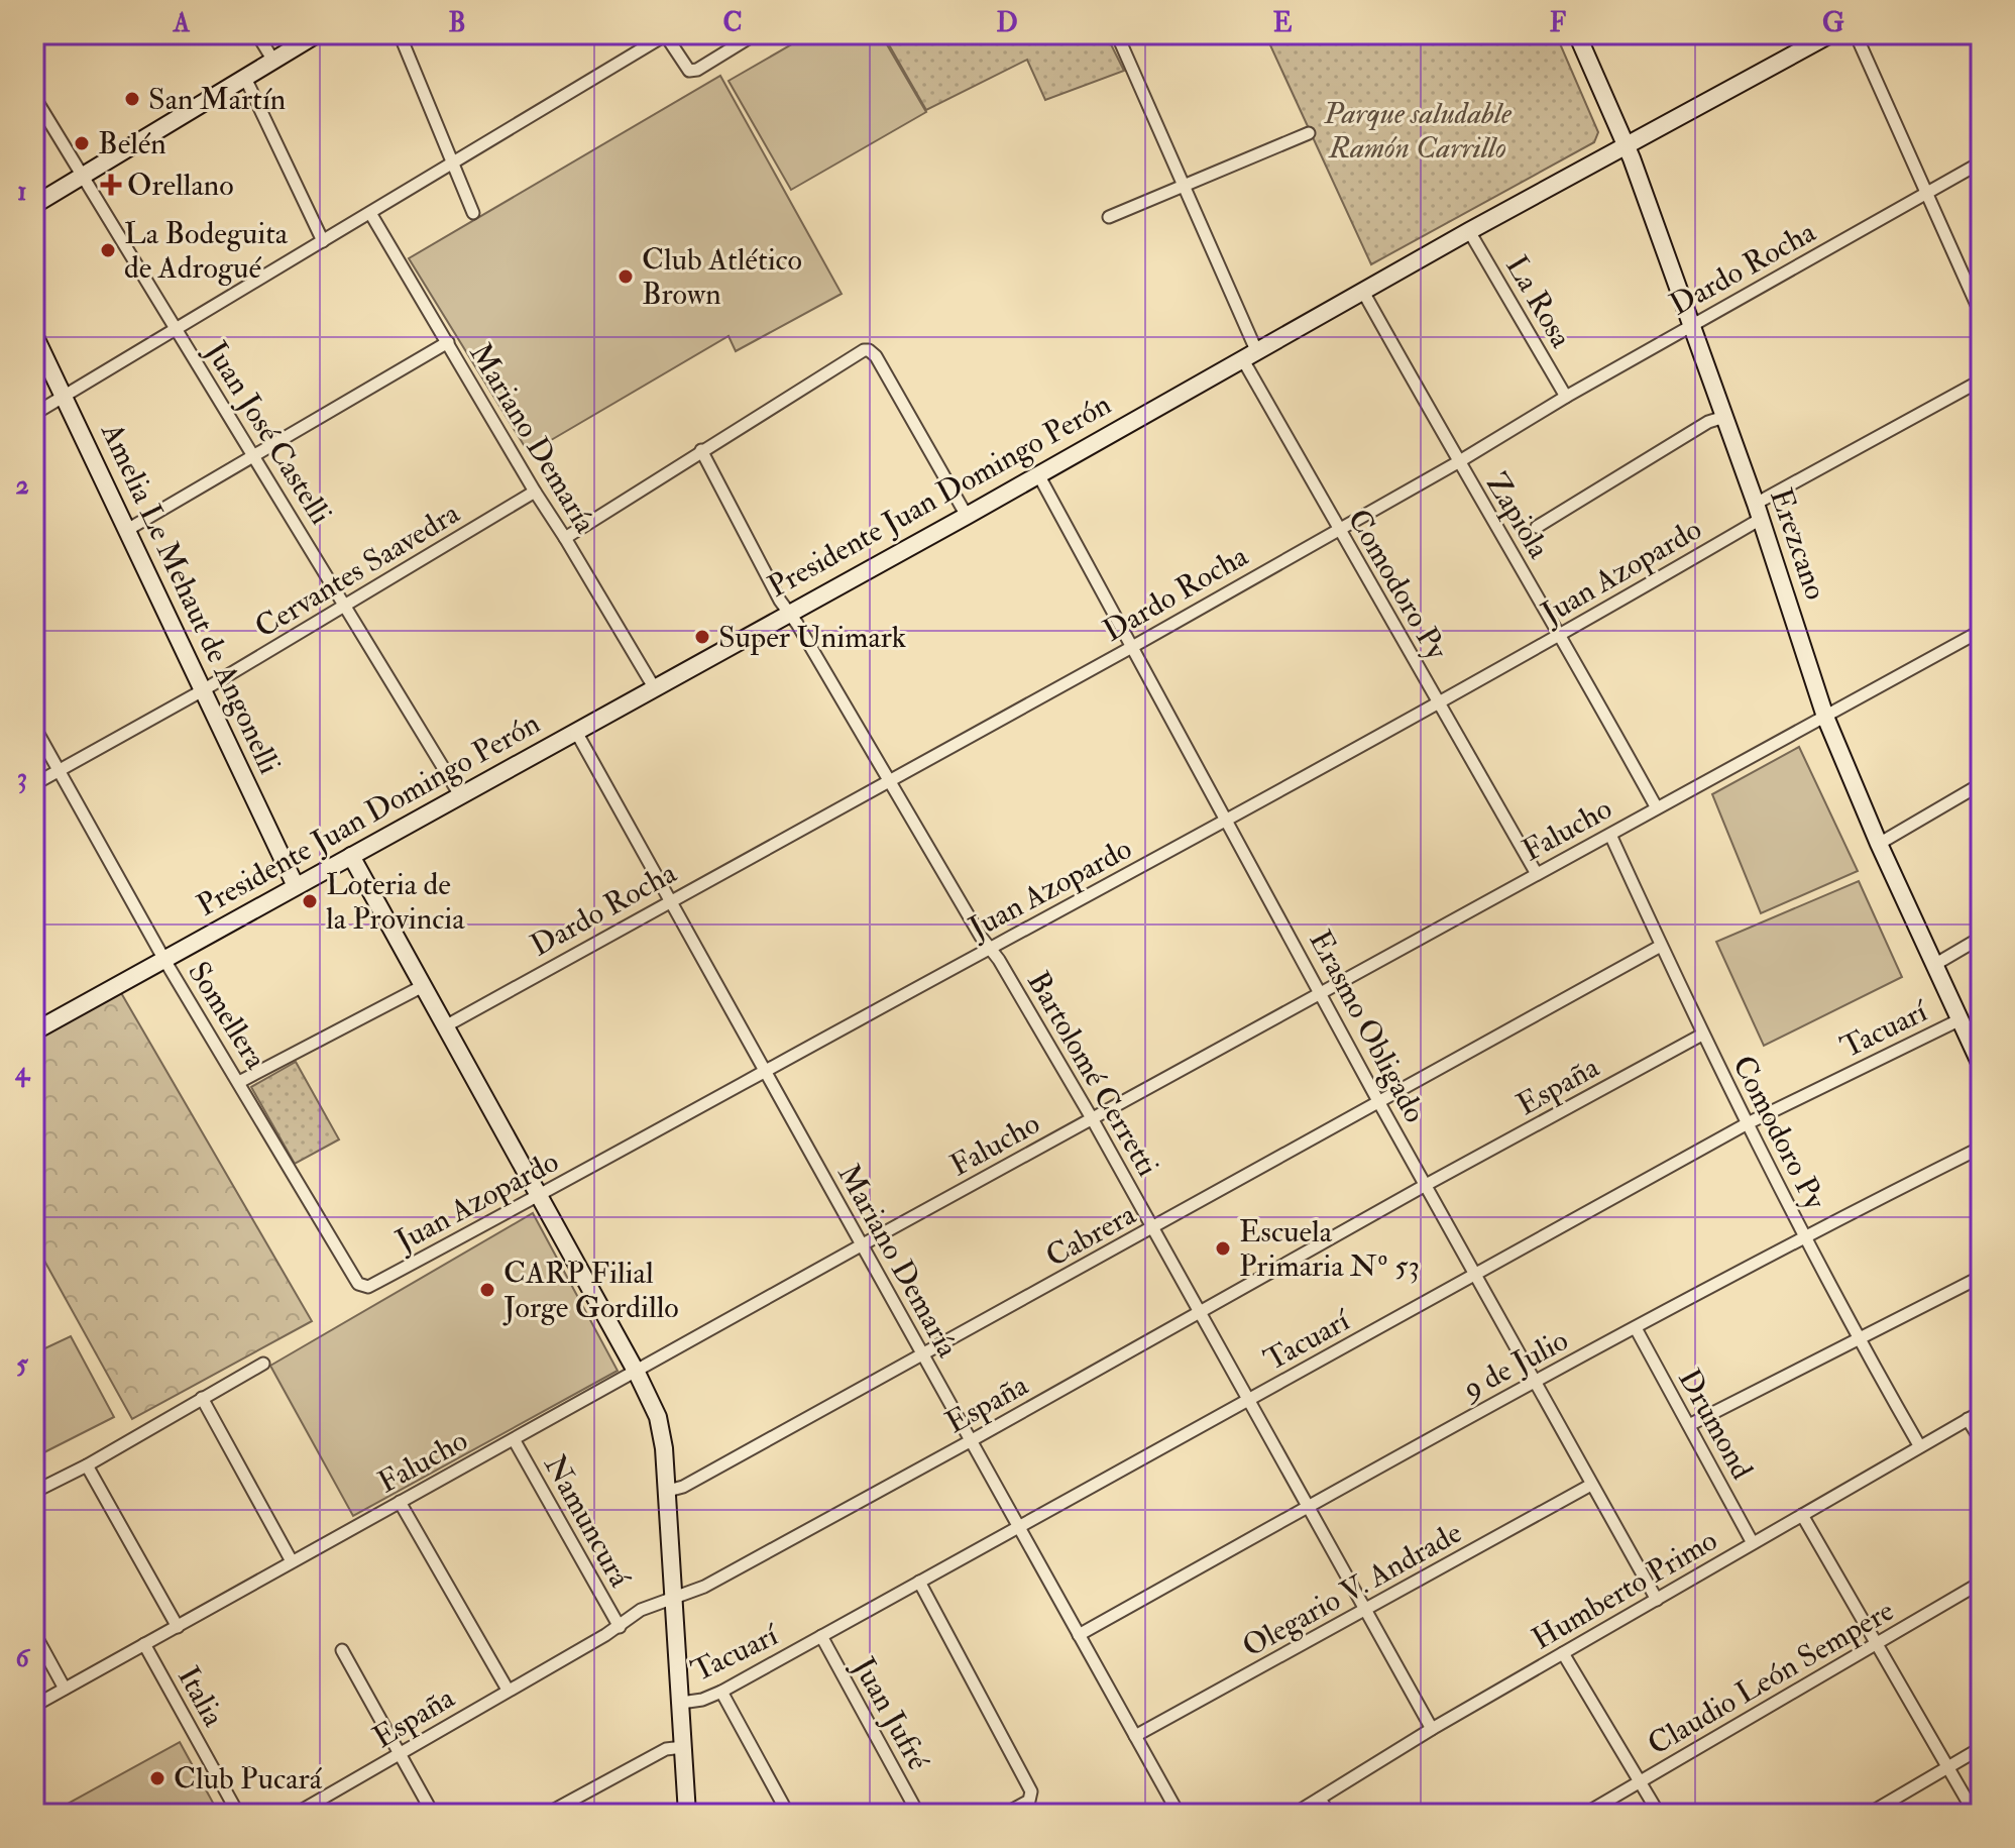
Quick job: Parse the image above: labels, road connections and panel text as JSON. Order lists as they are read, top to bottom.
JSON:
{
  "streets": {
    "street": [
      "Dardo Rocha",
      "La Rosa",
      "Juan José Castelli",
      "Mariano Demaría",
      "Presidente Juan Domingo Perón",
      "Zapiola",
      "Erezcano",
      "Cervantes Saavedra",
      "Juan Azopardo",
      "Comodoro Py",
      "Amelia Le Mehaut de Angonelli",
      "Falucho",
      "Somellera",
      "Erasmo Obligado",
      "Tacuarí",
      "Bartolomé Cerretti",
      "España",
      "Cabrera",
      "9 de Julio",
      "Drumond",
      "Namuncurá",
      "Olegario V. Andrade",
      "Humberto Primo",
      "Claudio León Sempere",
      "Italia",
      "Juan Jufré"
    ]
  },
  "crossings": [
    ["Dardo Rocha", "La Rosa"],
    ["Dardo Rocha", "Mariano Demaría"],
    ["Dardo Rocha", "Zapiola"],
    ["Dardo Rocha", "Erezcano"],
    ["Dardo Rocha", "Comodoro Py"],
    ["Dardo Rocha", "Erasmo Obligado"],
    ["Dardo Rocha", "Bartolomé Cerretti"],
    ["La Rosa", "Presidente Juan Domingo Perón"],
    ["Juan José Castelli", "Presidente Juan Domingo Perón"],
    ["Juan José Castelli", "Cervantes Saavedra"],
    ["Mariano Demaría", "Presidente Juan Domingo Perón"],
    ["Mariano Demaría", "Cervantes Saavedra"],
    ["Mariano Demaría", "Juan Azopardo"],
    ["Mariano Demaría", "Falucho"],
    ["Mariano Demaría", "Tacuarí"],
    ["Mariano Demaría", "España"],
    ["Mariano Demaría", "Cabrera"],
    ["Mariano Demaría", "9 de Julio"],
    ["Mariano Demaría", "Olegario V. Andrade"],
    ["Presidente Juan Domingo Perón", "Zapiola"],
    ["Presidente Juan Domingo Perón", "Erezcano"],
    ["Presidente Juan Domingo Perón", "Comodoro Py"],
    ["Presidente Juan Domingo Perón", "Amelia Le Mehaut de Angonelli"],
    ["Presidente Juan Domingo Perón", "Somellera"],
    ["Presidente Juan Domingo Perón", "Erasmo Obligado"],
    ["Presidente Juan Domingo Perón", "Bartolomé Cerretti"],
    ["Zapiola", "Juan Azopardo"],
    ["Zapiola", "Falucho"],
    ["Erezcano", "Juan Azopardo"],
    ["Erezcano", "Falucho"],
    ["Erezcano", "Tacuarí"],
    ["Cervantes Saavedra", "Amelia Le Mehaut de Angonelli"],
    ["Cervantes Saavedra", "Somellera"],
    ["Juan Azopardo", "Comodoro Py"],
    ["Juan Azopardo", "Somellera"],
    ["Juan Azopardo", "Erasmo Obligado"],
    ["Juan Azopardo", "Bartolomé Cerretti"],
    ["Comodoro Py", "Falucho"],
    ["Comodoro Py", "Tacuarí"],
    ["Comodoro Py", "España"],
    ["Comodoro Py", "Cabrera"],
    ["Comodoro Py", "9 de Julio"],
    ["Comodoro Py", "Humberto Primo"],
    ["Falucho", "Erasmo Obligado"],
    ["Falucho", "Bartolomé Cerretti"],
    ["Falucho", "Namuncurá"],
    ["Falucho", "Italia"],
    ["Erasmo Obligado", "Tacuarí"],
    ["Erasmo Obligado", "España"],
    ["Erasmo Obligado", "Cabrera"],
    ["Erasmo Obligado", "9 de Julio"],
    ["Erasmo Obligado", "Olegario V. Andrade"],
    ["Erasmo Obligado", "Humberto Primo"],
    ["Tacuarí", "Bartolomé Cerretti"],
    ["Tacuarí", "Juan Jufré"],
    ["Bartolomé Cerretti", "España"],
    ["Bartolomé Cerretti", "Cabrera"],
    ["Bartolomé Cerretti", "9 de Julio"],
    ["Bartolomé Cerretti", "Olegario V. Andrade"],
    ["Bartolomé Cerretti", "Humberto Primo"],
    ["España", "Namuncurá"],
    ["9 de Julio", "Drumond"],
    ["Drumond", "Humberto Primo"]
  ],
  "parks": ["Parque saludable Ramón Carrillo"],
  "places": {
    "other": [
      "San Martín",
      "Belén",
      "La Bodeguita de Adrogué",
      "Club Atlético Brown",
      "Super Unimark",
      "Loteria de la Provincia",
      "Escuela Primaria Nº 53",
      "CARP Filial Jorge Gordillo",
      "Club Pucará"
    ],
    "health": ["Orellano"]
  },
  "grid": {
    "columns": [
      "A",
      "B",
      "C",
      "D",
      "E",
      "F",
      "G"
    ],
    "rows": [
      "1",
      "2",
      "3",
      "4",
      "5",
      "6"
    ]
  }
}
